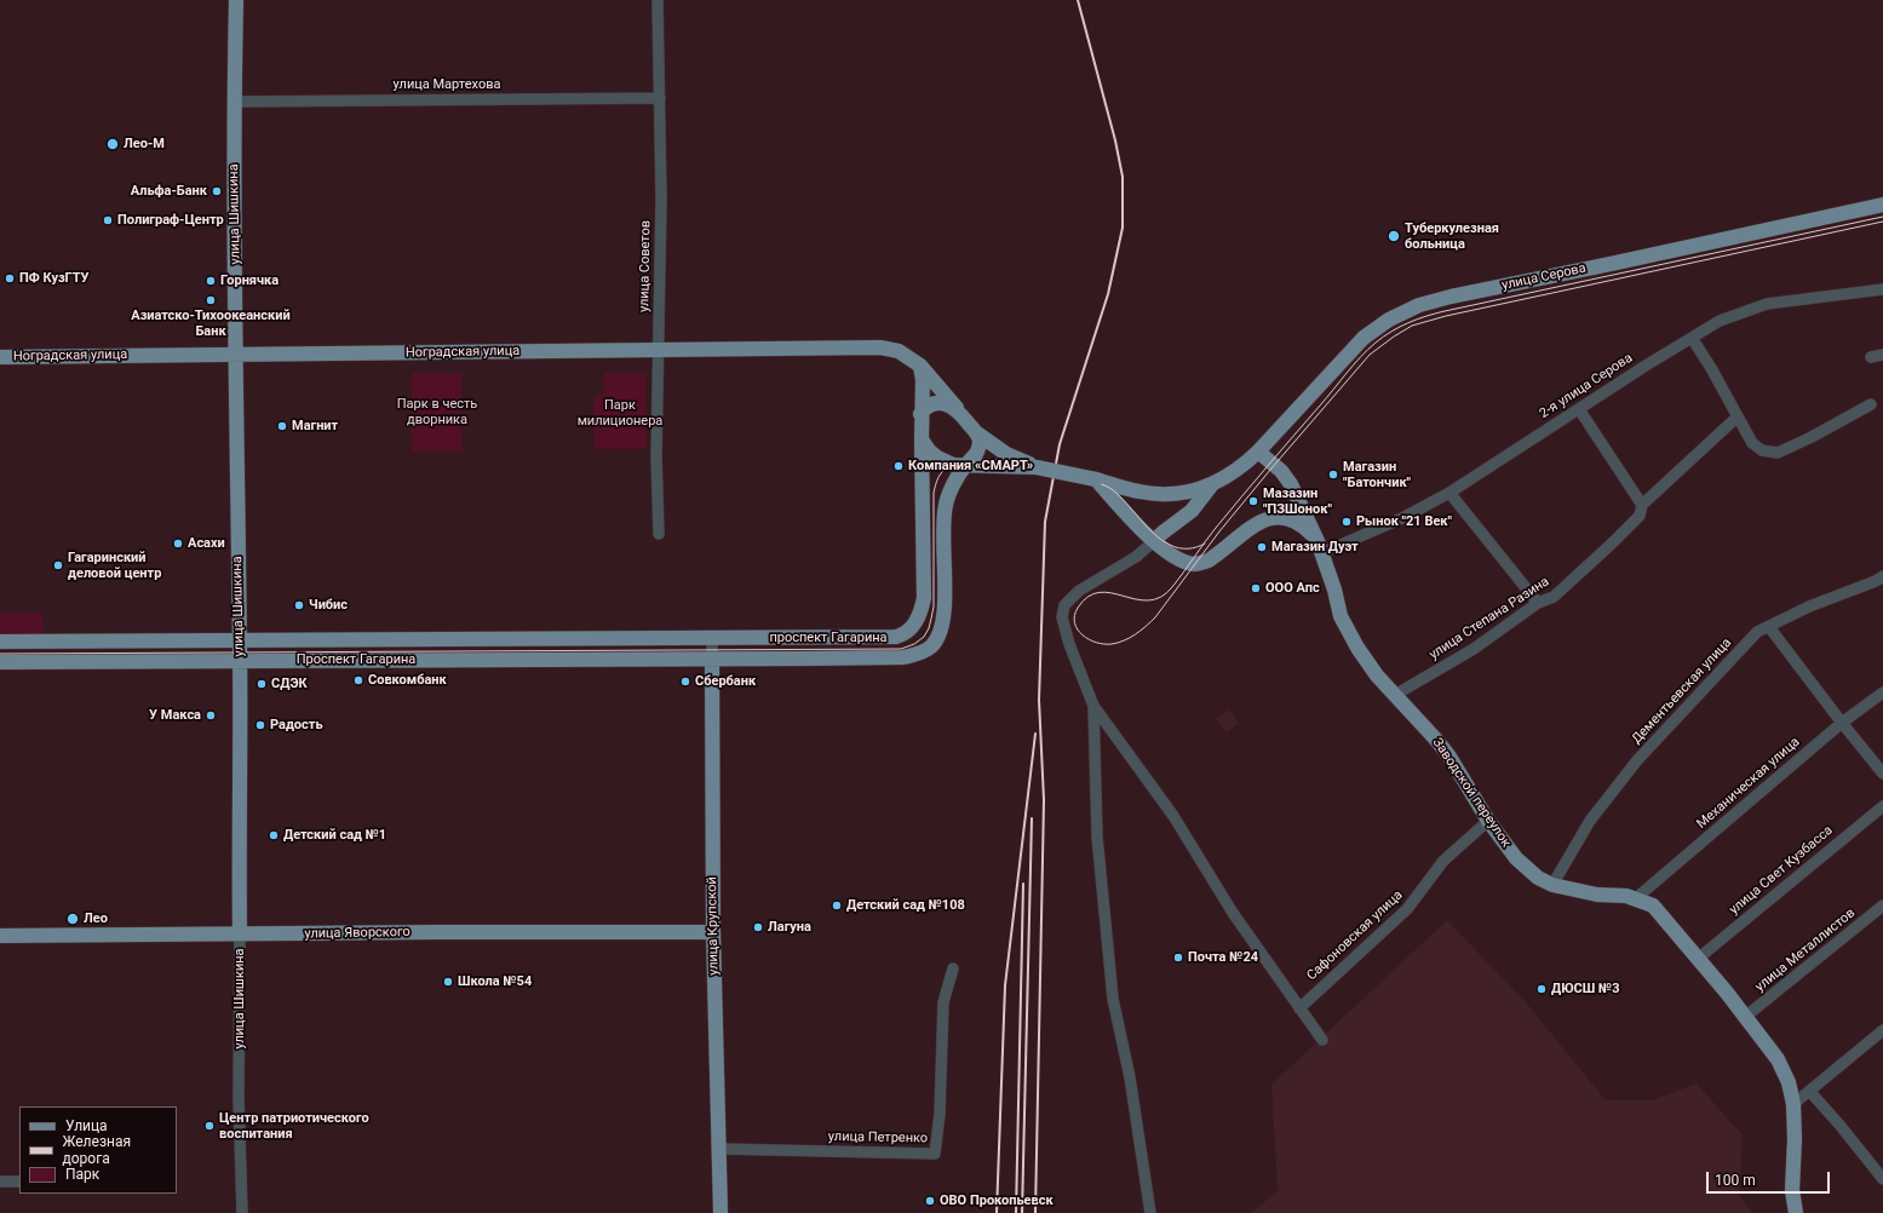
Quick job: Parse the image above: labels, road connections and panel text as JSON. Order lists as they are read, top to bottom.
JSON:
{
  "streets": {
    "main road": [
      "улица Шишкина",
      "улица Серова",
      "Ноградская улица",
      "проспект Гагарина",
      "Проспект Гагарина",
      "Заводской переулок",
      "улица Крупской",
      "улица Яворского"
    ],
    "street": [
      "улица Мартехова",
      "улица Советов",
      "2-я улица Серова",
      "улица Степана Разина",
      "Дементьевская улица",
      "Механическая улица",
      "улица Свет Кузбасса",
      "Сафоновская улица",
      "улица Металлистов",
      "улица Петренко"
    ]
  },
  "crossings": [
    ["улица Мартехова", "улица Шишкина"],
    ["улица Мартехова", "улица Советов"],
    ["улица Шишкина", "Ноградская улица"],
    ["улица Шишкина", "Проспект Гагарина"],
    ["улица Шишкина", "улица Яворского"],
    ["улица Советов", "Ноградская улица"],
    ["улица Серова", "Заводской переулок"],
    ["Ноградская улица", "проспект Гагарина"],
    ["2-я улица Серова", "Заводской переулок"],
    ["улица Степана Разина", "Заводской переулок"],
    ["проспект Гагарина", "Проспект Гагарина"],
    ["проспект Гагарина", "улица Крупской"],
    ["Проспект Гагарина", "улица Крупской"],
    ["Дементьевская улица", "Заводской переулок"],
    ["Механическая улица", "Заводской переулок"],
    ["Заводской переулок", "улица Свет Кузбасса"],
    ["Заводской переулок", "Сафоновская улица"],
    ["Заводской переулок", "улица Металлистов"],
    ["улица Крупской", "улица Яворского"],
    ["улица Крупской", "улица Петренко"]
  ],
  "parks": ["Парк в честь дворника", "Парк милиционера"],
  "places": [
    "Лео-М",
    "Альфа-Банк",
    "Полиграф-Центр",
    "Туберкулезная больница",
    "ПФ КузГТУ",
    "Горнячка",
    "Азиатско-Тихоокеанский Банк",
    "Магнит",
    "Компания «СМАРТ»",
    "Магазин \"Батончик\"",
    "Мазазин \"ПЗШонок\"",
    "Рынок \"21 Век\"",
    "Асахи",
    "Магазин Дуэт",
    "Гагаринский деловой центр",
    "ООО Апс",
    "Чибис",
    "Совкомбанк",
    "Сбербанк",
    "СДЭК",
    "У Макса",
    "Радость",
    "Детский сад №1",
    "Детский сад №108",
    "Лео",
    "Лагуна",
    "Почта №24",
    "Школа №54",
    "ДЮСШ №3",
    "Центр патриотического воспитания",
    "ОВО Прокопьевск"
  ],
  "legend": ["Улица", "Железная дорога", "Парк"],
  "scale_bar": "100 m"
}
